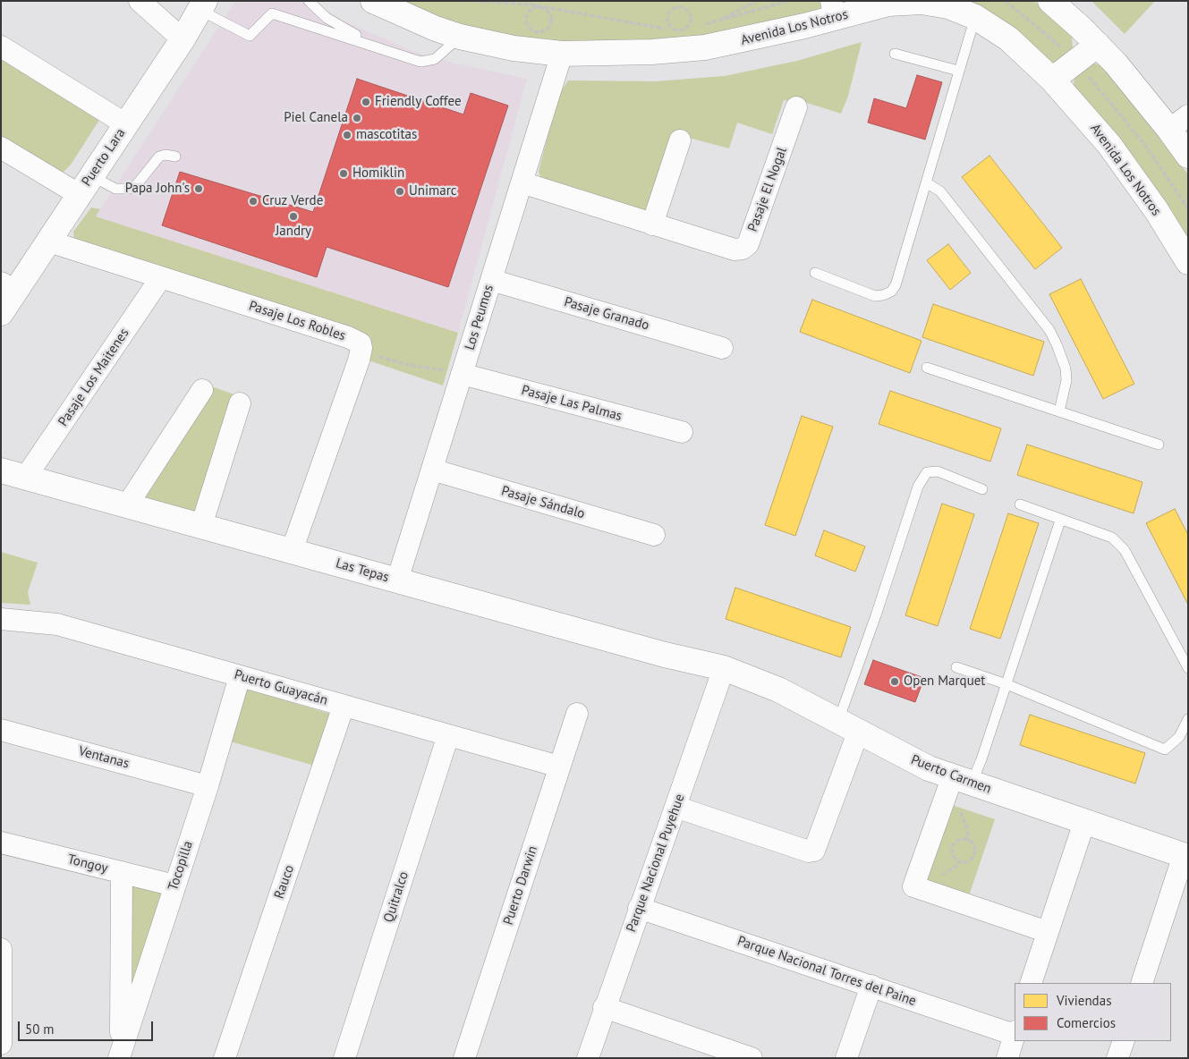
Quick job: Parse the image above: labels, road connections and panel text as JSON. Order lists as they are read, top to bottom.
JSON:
{
  "streets": {
    "street": [
      "Avenida Los Notros",
      "Puerto Lara",
      "Pasaje El Nogal",
      "Pasaje Granado",
      "Los Peumos",
      "Pasaje Los Robles",
      "Pasaje Los Maitenes",
      "Pasaje Las Palmas",
      "Pasaje Sándalo",
      "Las Tepas",
      "Puerto Guayacán",
      "Ventanas",
      "Puerto Carmen",
      "Parque Nacional Puyehue",
      "Tongoy",
      "Tocopilla",
      "Rauco",
      "Puerto Darwin",
      "Quitralco",
      "Parque Nacional Torres del Paine"
    ]
  },
  "crossings": [
    ["Avenida Los Notros", "Los Peumos"],
    ["Puerto Lara", "Pasaje Los Robles"],
    ["Pasaje Granado", "Los Peumos"],
    ["Los Peumos", "Pasaje Las Palmas"],
    ["Los Peumos", "Pasaje Sándalo"],
    ["Los Peumos", "Las Tepas"],
    ["Pasaje Los Robles", "Pasaje Los Maitenes"],
    ["Pasaje Los Robles", "Las Tepas"],
    ["Pasaje Los Maitenes", "Las Tepas"],
    ["Las Tepas", "Puerto Carmen"],
    ["Las Tepas", "Parque Nacional Puyehue"],
    ["Puerto Guayacán", "Tocopilla"],
    ["Puerto Guayacán", "Rauco"],
    ["Puerto Guayacán", "Puerto Darwin"],
    ["Puerto Guayacán", "Quitralco"],
    ["Ventanas", "Tocopilla"],
    ["Puerto Carmen", "Parque Nacional Puyehue"],
    ["Parque Nacional Puyehue", "Parque Nacional Torres del Paine"],
    ["Tongoy", "Tocopilla"]
  ],
  "places": [
    "Friendly Coffee",
    "Piel Canela",
    "mascotitas",
    "Homiklin",
    "Papa John's",
    "Unimarc",
    "Cruz Verde",
    "Jandry",
    "Open Marquet"
  ],
  "legend": ["Viviendas", "Comercios"],
  "scale_bar": "50 m"
}
